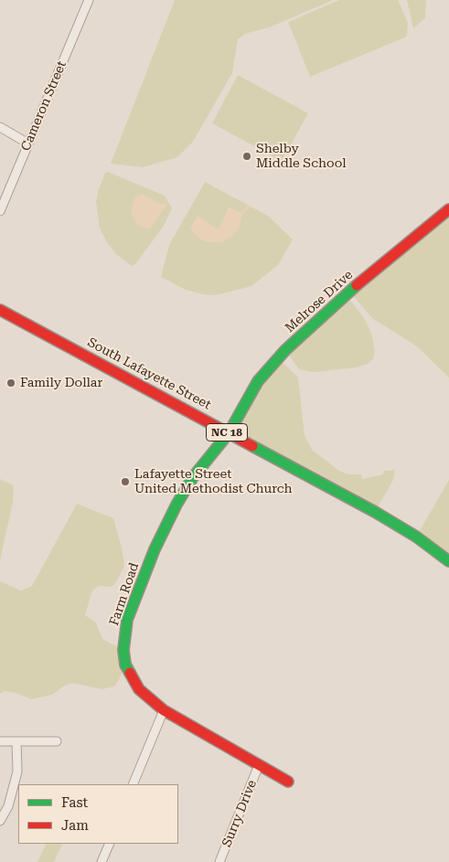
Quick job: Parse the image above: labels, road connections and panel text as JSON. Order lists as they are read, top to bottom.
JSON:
{
  "streets": {
    "street": [
      "Cameron Street",
      "Melrose Drive",
      "South Lafayette Street",
      "NC 18",
      "Farm Road",
      "Surry Drive"
    ]
  },
  "crossings": [
    ["Melrose Drive", "South Lafayette Street"],
    ["Melrose Drive", "Farm Road"],
    ["South Lafayette Street", "Farm Road"],
    ["Farm Road", "Surry Drive"]
  ],
  "places": ["Shelby Middle School", "Family Dollar", "Lafayette Street United Methodist Church"],
  "legend": ["Fast", "Jam"]
}
